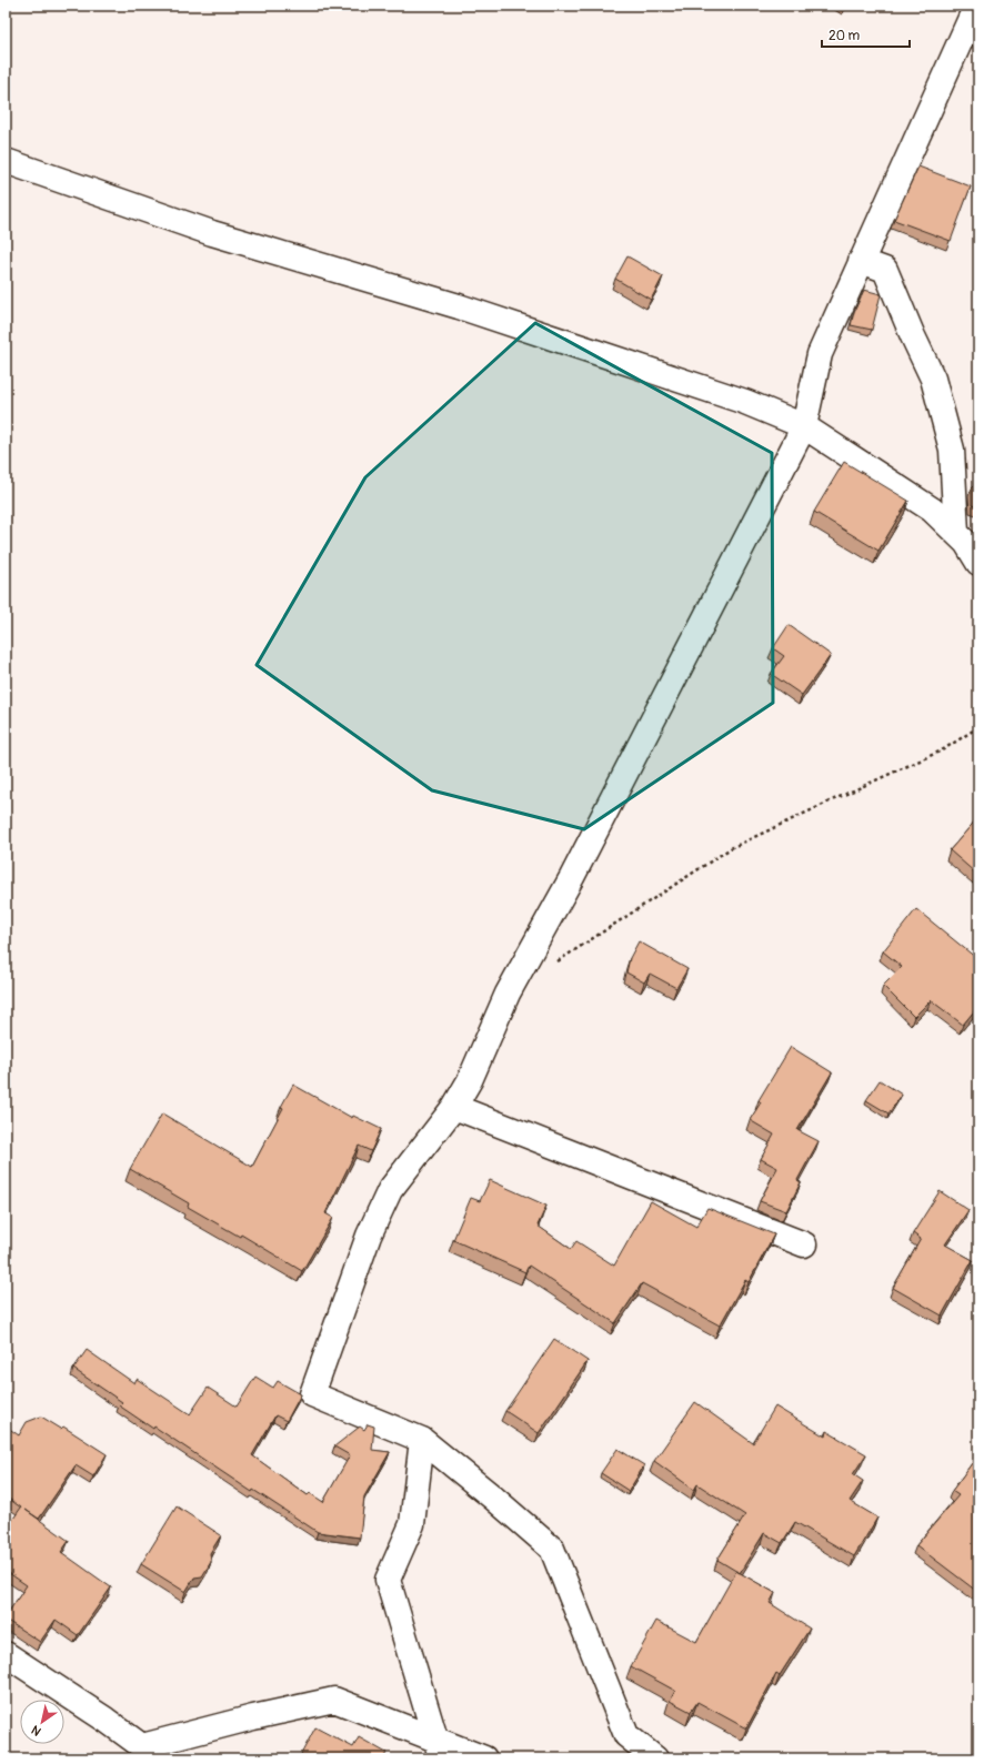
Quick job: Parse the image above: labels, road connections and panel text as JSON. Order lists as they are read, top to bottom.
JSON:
{
  "scale_bar": "20 m",
  "north": "bottom left"
}
